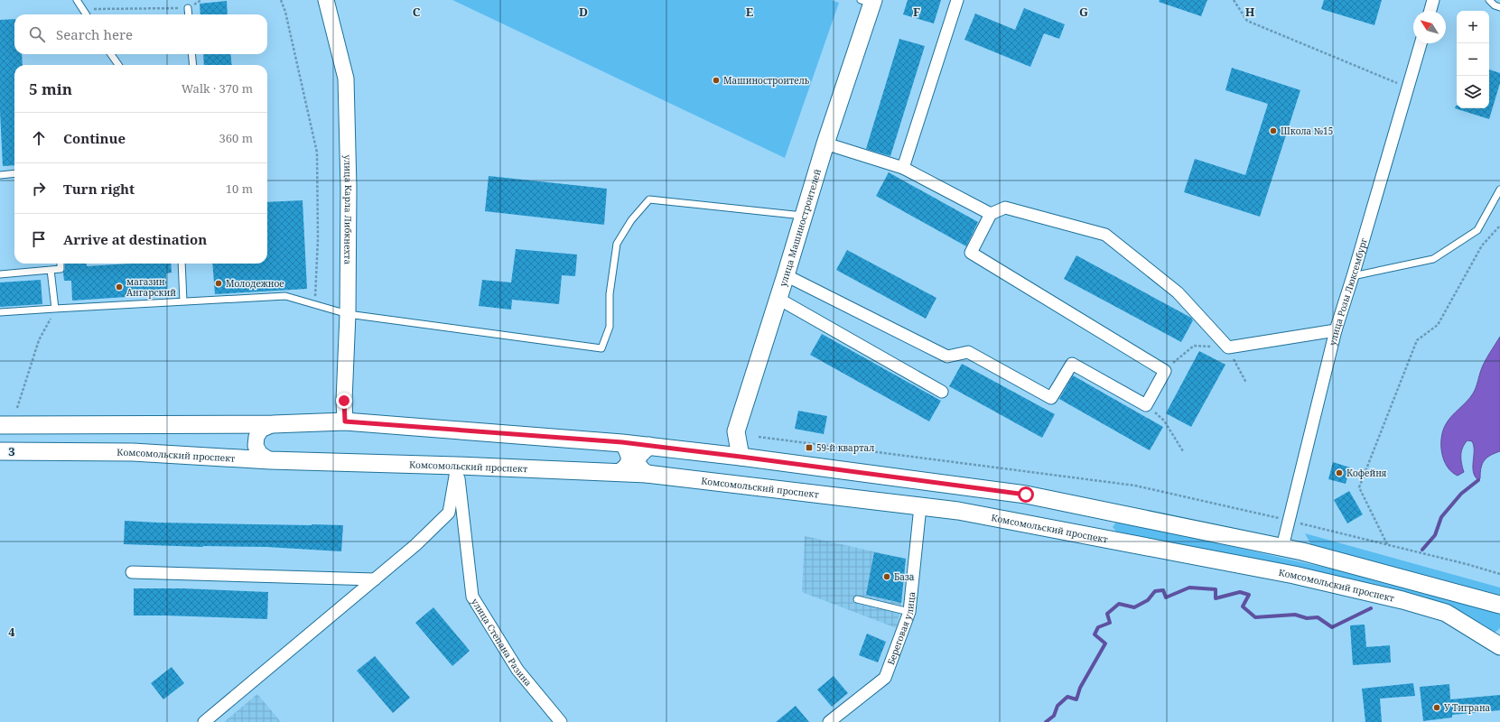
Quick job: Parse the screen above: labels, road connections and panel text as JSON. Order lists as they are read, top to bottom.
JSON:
{
  "streets": {
    "main road": ["улица Машиностроителей", "Комсомольский проспект"],
    "street": [
      "улица Карла Либкнехта",
      "улица Розы Люксембург",
      "Береговая улица",
      "улица Степана Разина"
    ]
  },
  "crossings": [
    ["Комсомольский проспект", "Береговая улица"],
    ["Комсомольский проспект", "улица Степана Разина"]
  ],
  "places": {
    "other": [
      "Машиностроитель",
      "Школа №15",
      "Молодежное",
      "магазин Ангарский",
      "Кофейня",
      "База",
      "У Тиграна"
    ],
    "transit": ["59-й квартал"]
  },
  "north": "top left",
  "page": {
    "map_buttons": ["+", "−"],
    "search": "Search here",
    "heading": ["5 min", "Walk · 370 m"],
    "list": [
      ["Continue", "360 m"],
      ["Turn right", "10 m"],
      "Arrive at destination"
    ]
  },
  "grid": {
    "columns": [
      "C",
      "D",
      "E",
      "F",
      "G",
      "H"
    ],
    "rows": ["3", "4"]
  }
}
